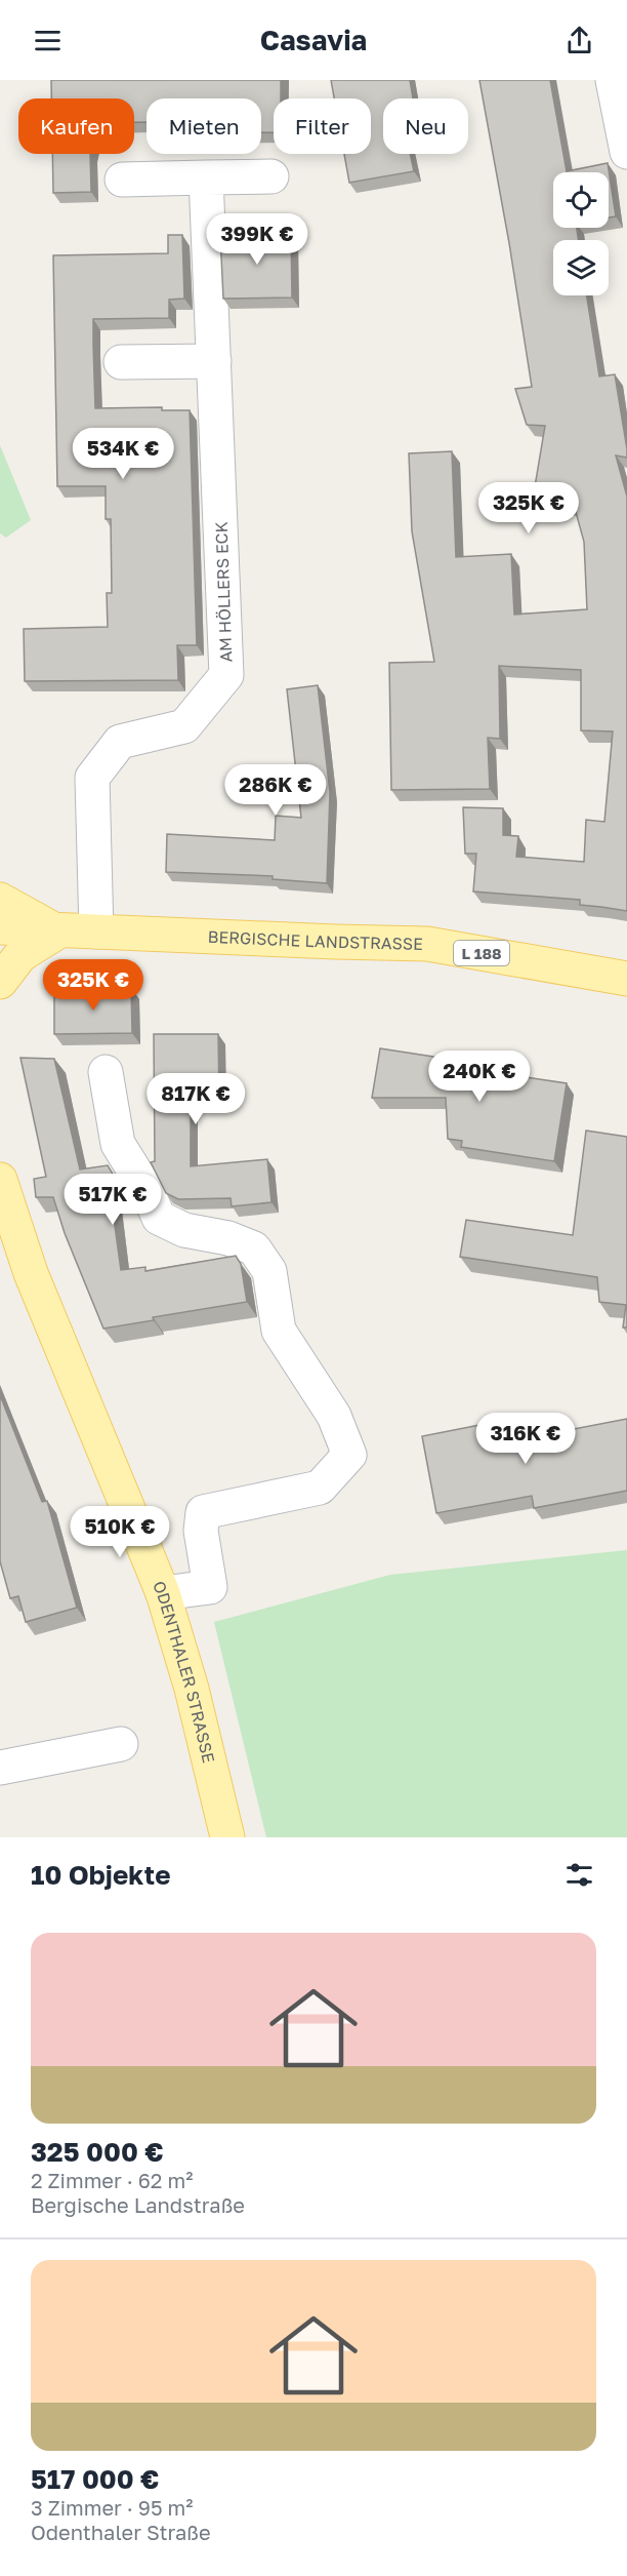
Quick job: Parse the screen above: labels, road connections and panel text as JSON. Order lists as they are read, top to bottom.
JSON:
{
  "streets": {
    "main road": ["BERGISCHE LANDSTRASSE", "L 188", "ODENTHALER STRASSE"],
    "street": ["AM HÖLLERS ECK"]
  },
  "crossings": [
    ["AM HÖLLERS ECK", "BERGISCHE LANDSTRASSE"]
  ],
  "page": {
    "header": "Casavia",
    "chip": [
      "Kaufen",
      "Mieten",
      "Filter",
      "Neu"
    ],
    "price": [
      "399K €",
      "534K €",
      "325K €",
      "286K €",
      "325K €",
      "240K €",
      "817K €",
      "517K €",
      "316K €",
      "510K €"
    ],
    "heading": "10 Objekte",
    "list": [
      {
        "name": "325 000 €",
        "note": "2 Zimmer · 62 m² · Bergische Landstraße"
      },
      {
        "name": "517 000 €",
        "note": "3 Zimmer · 95 m² · Odenthaler Straße"
      }
    ]
  }
}
